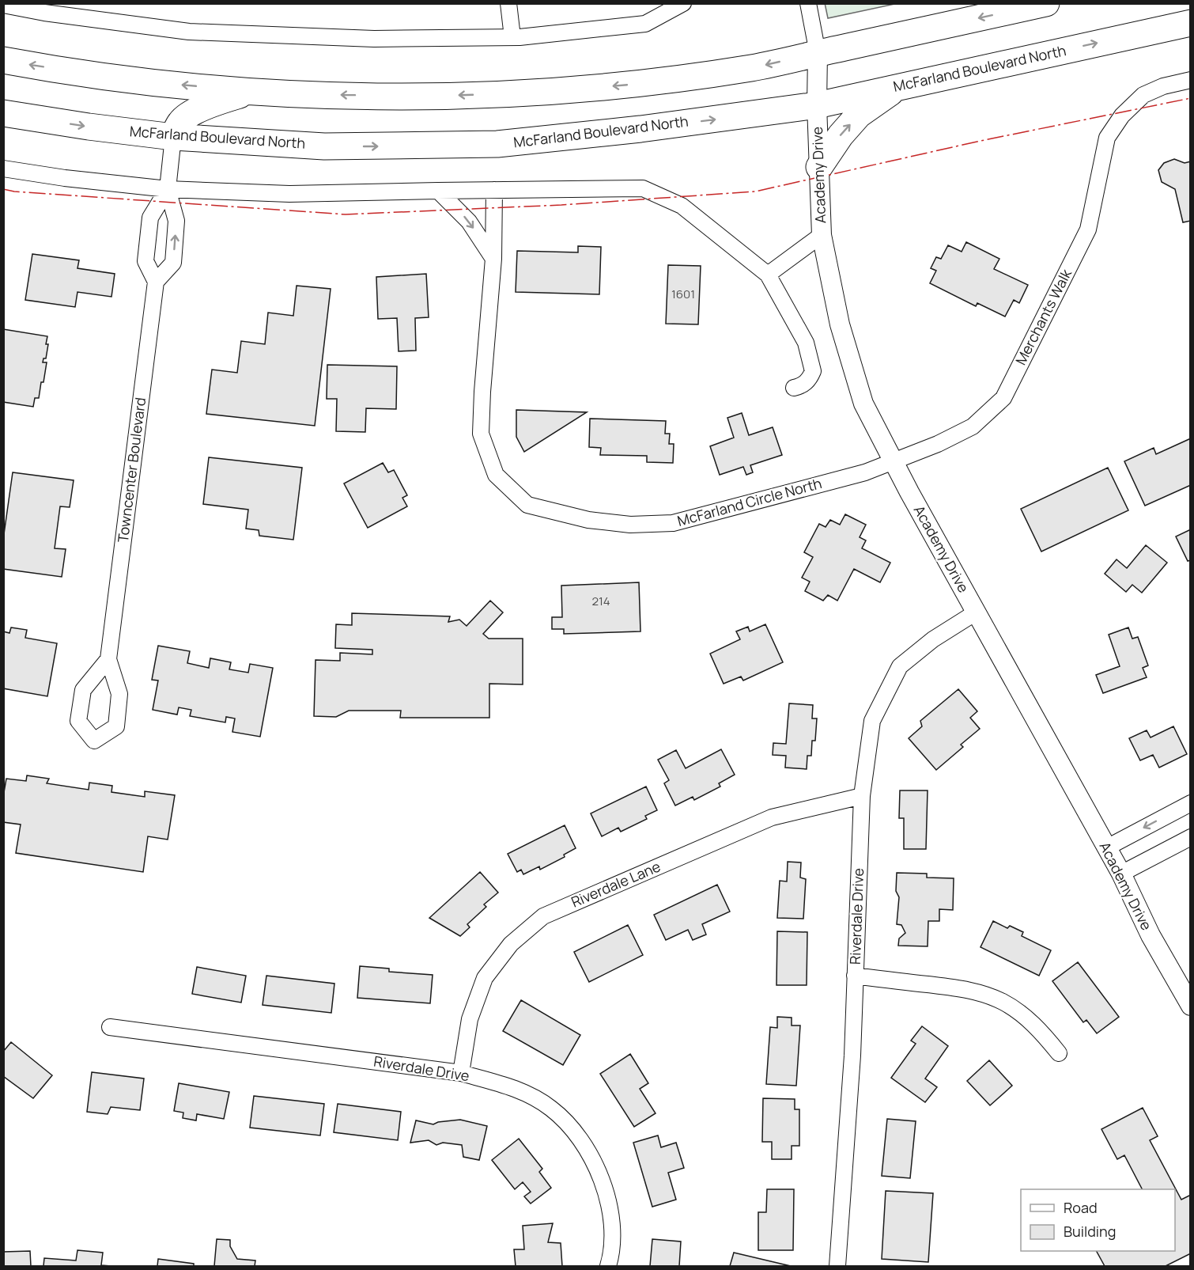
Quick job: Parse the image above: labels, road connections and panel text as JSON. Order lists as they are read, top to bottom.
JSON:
{
  "streets": {
    "highway": ["McFarland Boulevard North"],
    "street": [
      "Academy Drive",
      "Merchants Walk",
      "Towncenter Boulevard",
      "McFarland Circle North",
      "Riverdale Lane",
      "Riverdale Drive"
    ]
  },
  "crossings": [
    ["McFarland Boulevard North", "Academy Drive"],
    ["Academy Drive", "Merchants Walk"],
    ["Academy Drive", "Riverdale Drive"],
    ["Merchants Walk", "McFarland Circle North"],
    ["Riverdale Lane", "Riverdale Drive"]
  ],
  "house_numbers": ["1601", "214"],
  "legend": ["Road", "Building"]
}
